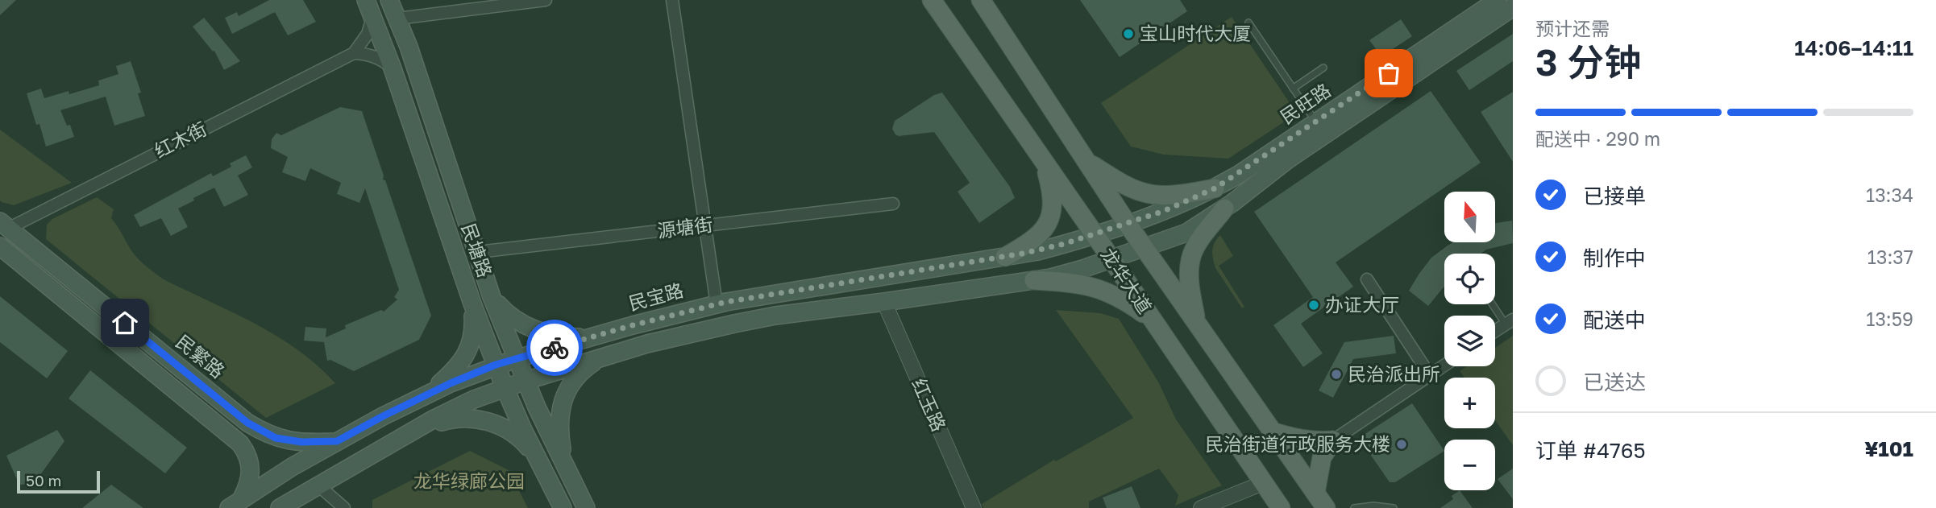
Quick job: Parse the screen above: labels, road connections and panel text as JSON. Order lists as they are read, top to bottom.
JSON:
{
  "streets": {
    "main road": [
      "民旺路",
      "民塘路",
      "龙华大道",
      "民宝路",
      "民繁路"
    ],
    "street": ["红木街", "源塘街", "红玉路"]
  },
  "crossings": [
    ["民旺路", "龙华大道"],
    ["民旺路", "民宝路"],
    ["红木街", "民繁路"],
    ["源塘街", "民塘路"],
    ["民塘路", "民宝路"],
    ["龙华大道", "民宝路"],
    ["民宝路", "民繁路"]
  ],
  "parks": ["龙华绿廊公园"],
  "places": [
    "宝山时代大厦",
    "办证大厅",
    "民治派出所",
    "民治街道行政服务大楼"
  ],
  "scale_bar": "50 m",
  "north": "top",
  "page": {
    "heading": ["3 分钟", "预计还需", "14:06–14:11"],
    "panel": ["订单 #4765", "¥101"],
    "bar": "配送中 · 290 m",
    "list": [
      ["已接单", "13:34"],
      ["制作中", "13:37"],
      ["配送中", "13:59"],
      "已送达"
    ],
    "map_buttons": ["+", "−"],
    "scale": "50 m"
  }
}
